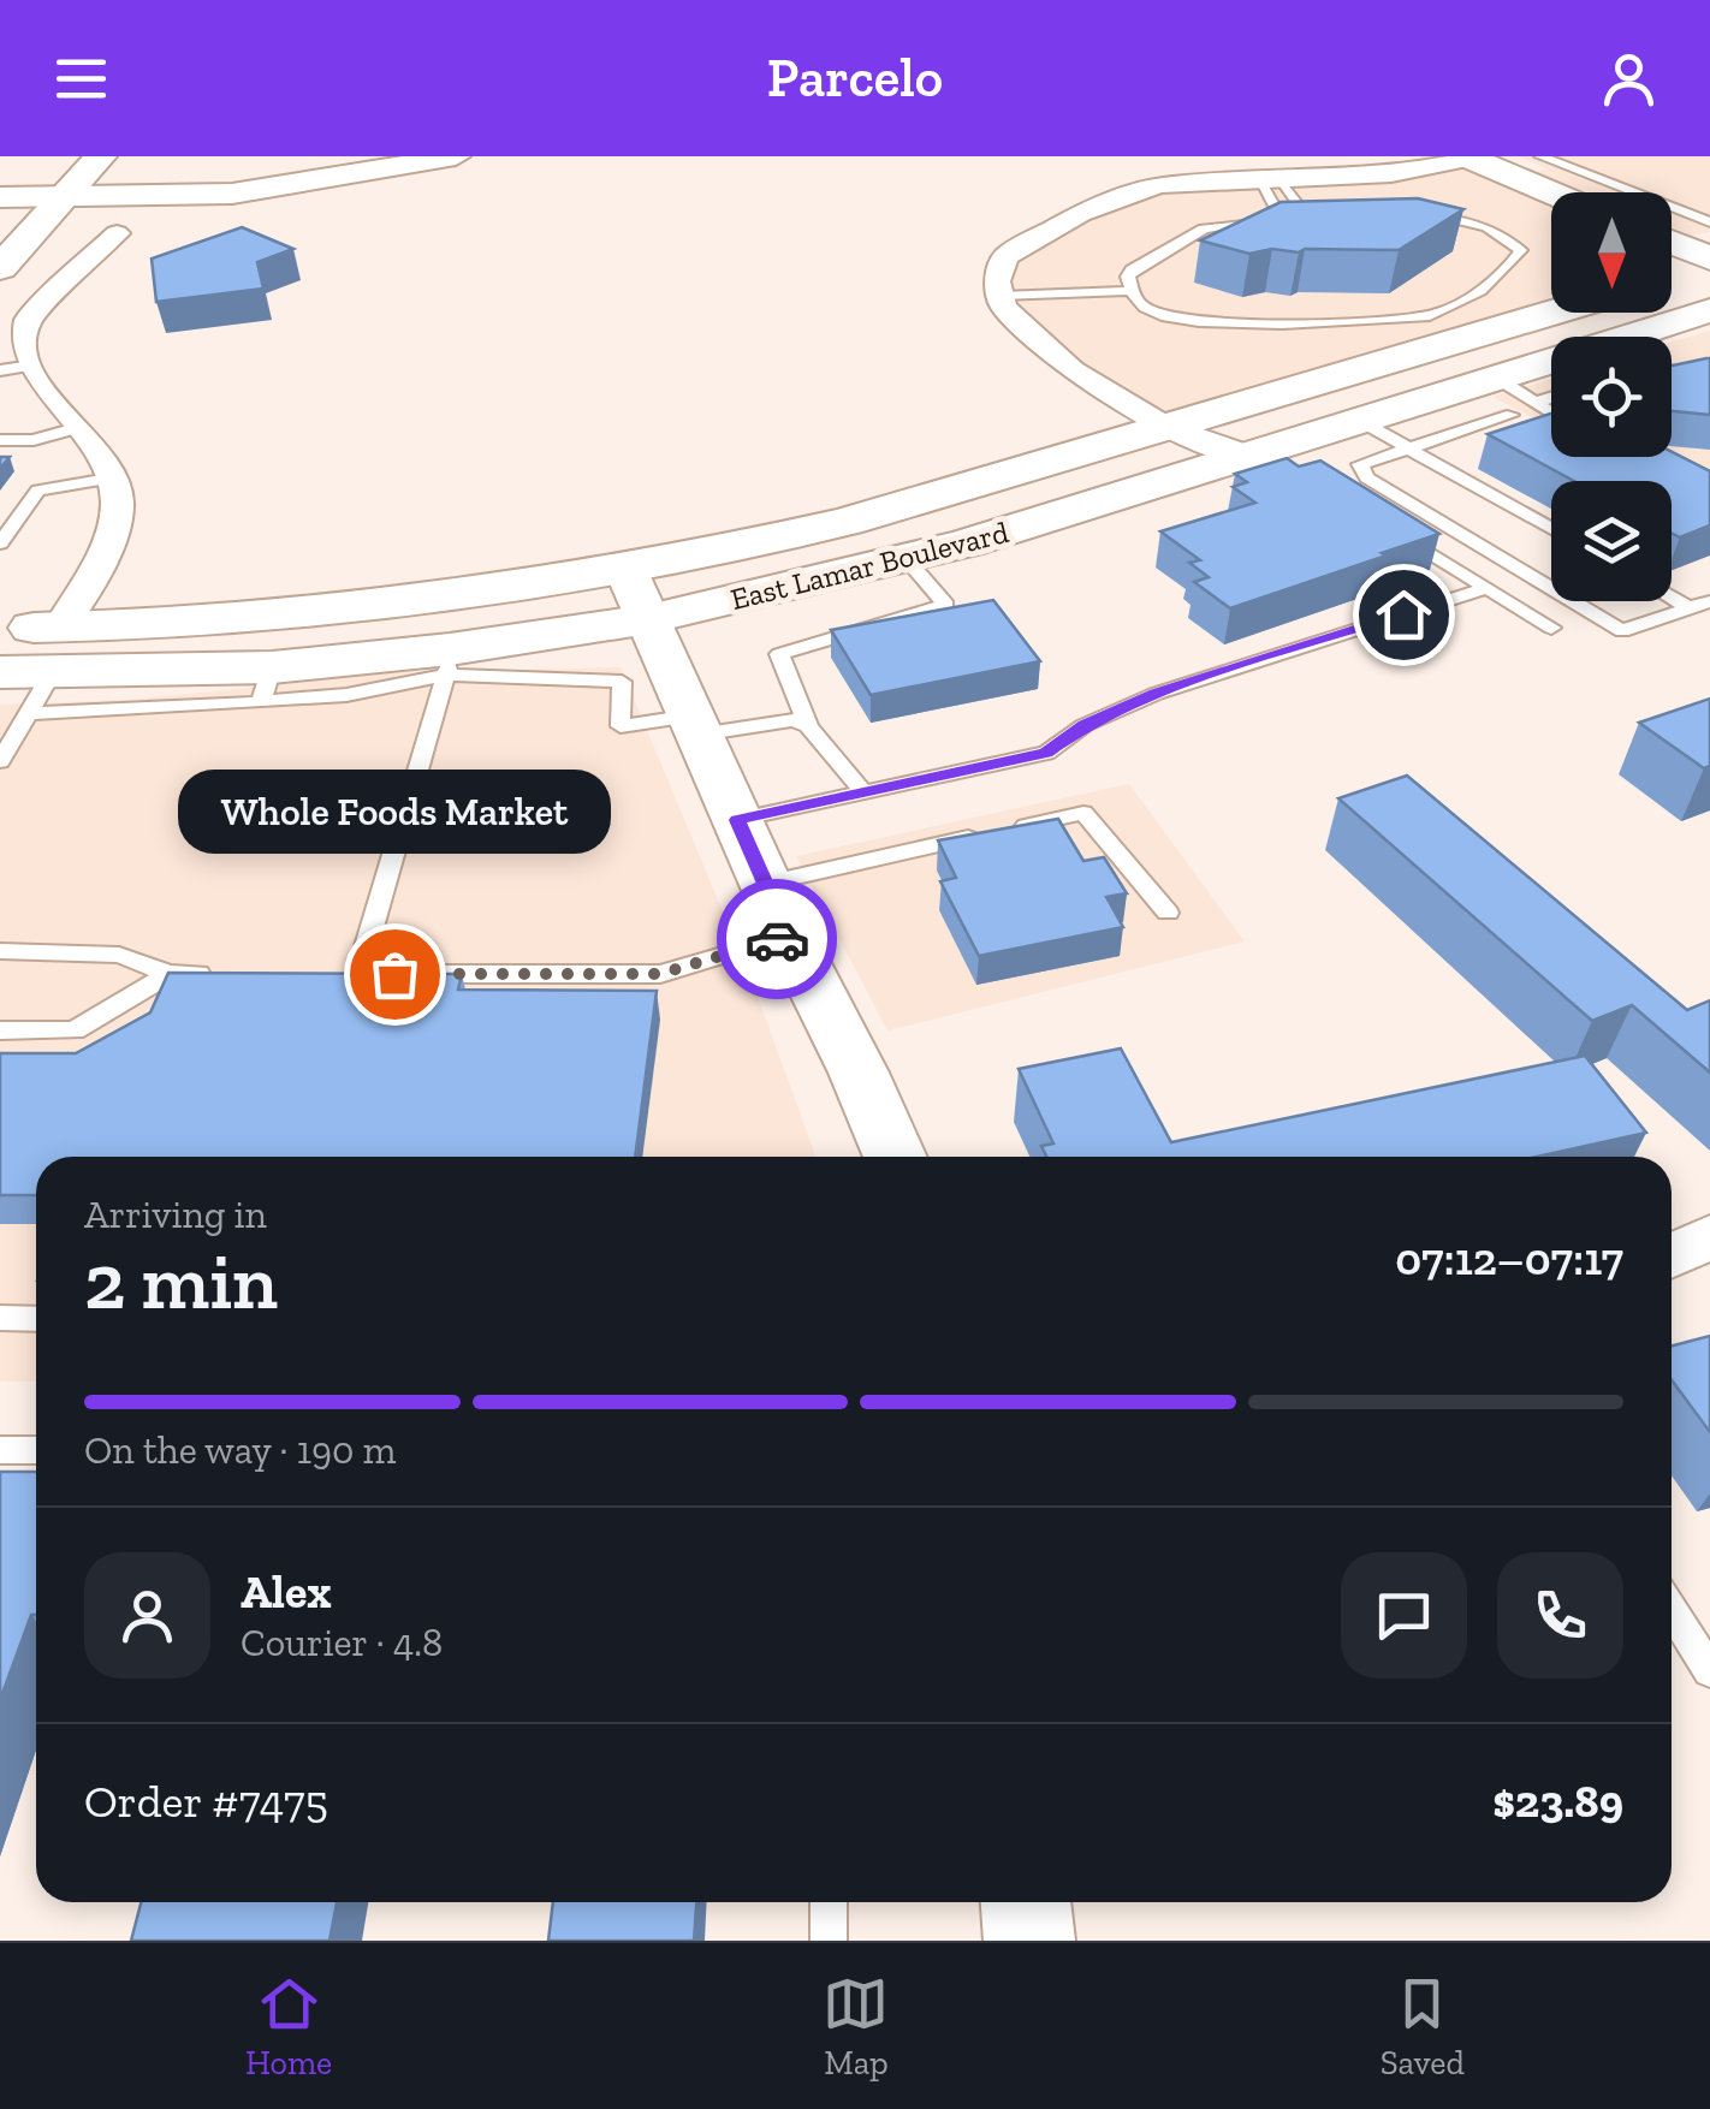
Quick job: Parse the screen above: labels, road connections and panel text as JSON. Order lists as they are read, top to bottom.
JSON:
{
  "streets": {
    "main road": ["East Lamar Boulevard"]
  },
  "places": ["Whole Foods Market"],
  "north": "bottom",
  "page": {
    "header": "Parcelo",
    "bubble": "Whole Foods Market",
    "heading": ["2 min", "Arriving in", "07:12–07:17"],
    "panel": [
      "Alex",
      "Courier · 4.8",
      "Order #7475",
      "$23.89"
    ],
    "bar": "On the way · 190 m",
    "tabs": ["Home", "Map", "Saved"]
  }
}
